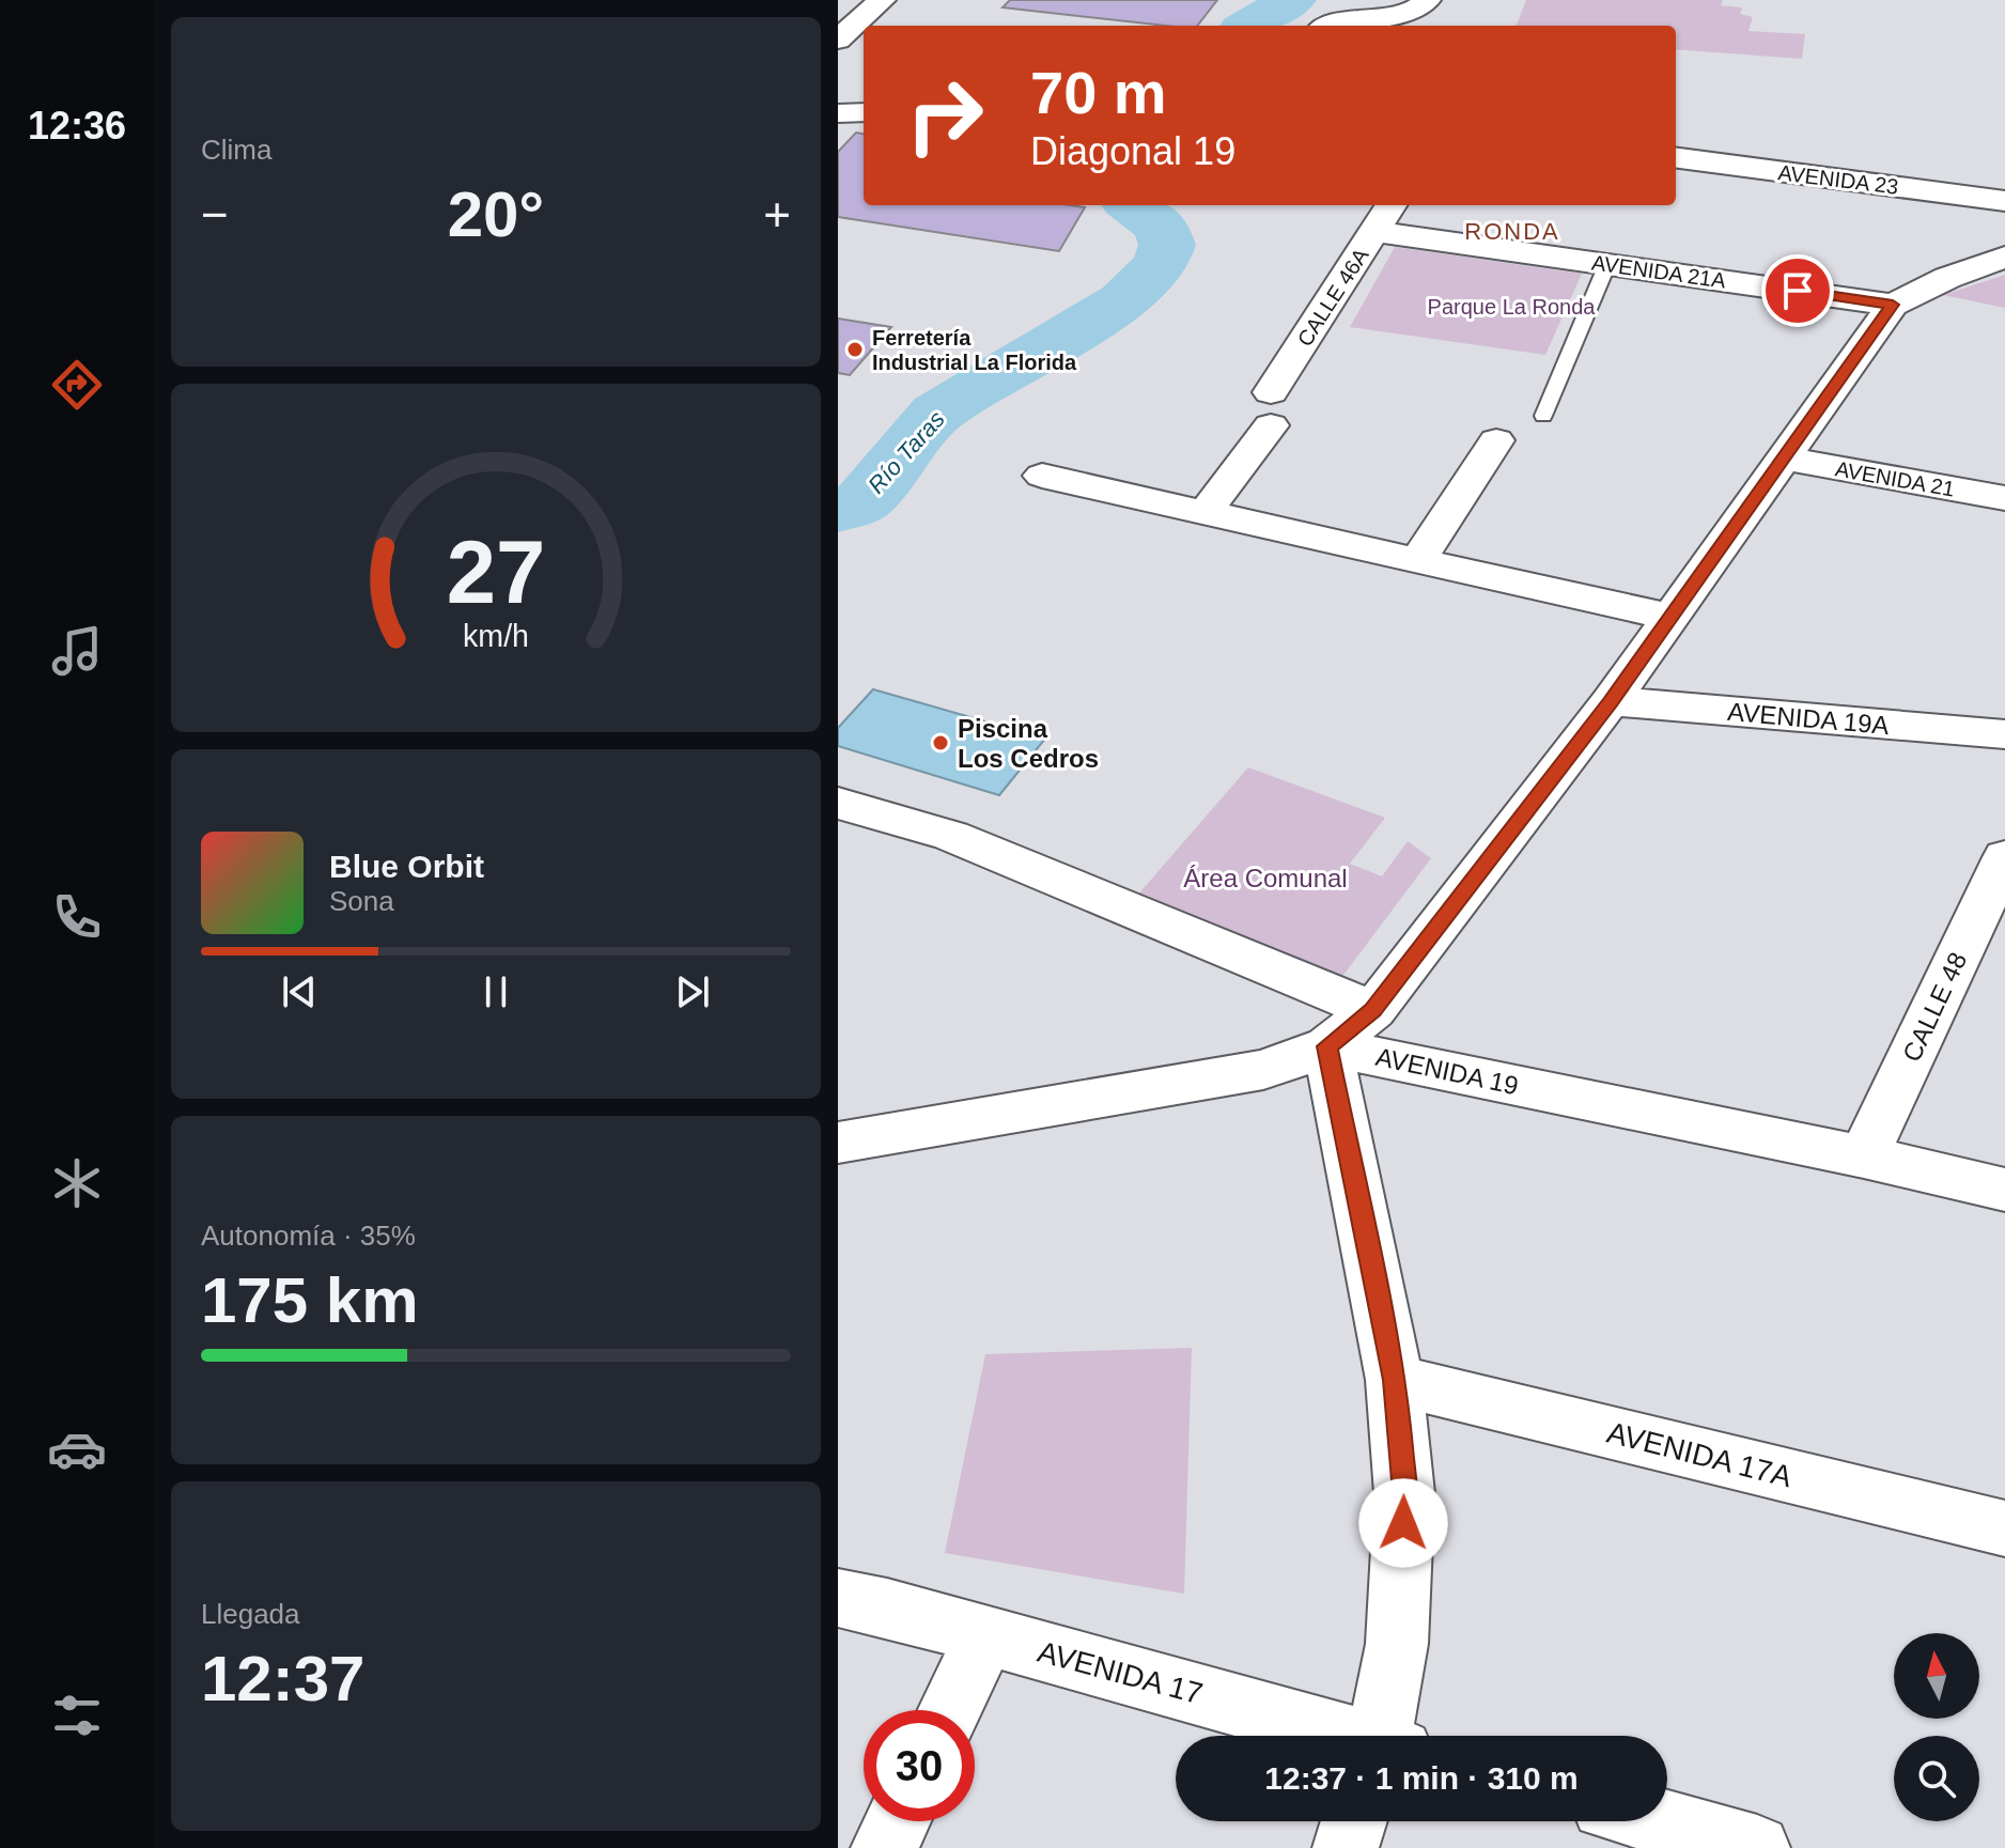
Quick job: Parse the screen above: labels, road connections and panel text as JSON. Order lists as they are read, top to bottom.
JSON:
{
  "streets": {
    "street": [
      "AVENIDA 23",
      "AVENIDA 21A",
      "CALLE 46A",
      "AVENIDA 21",
      "AVENIDA 19A",
      "CALLE 48",
      "AVENIDA 19",
      "AVENIDA 17A",
      "AVENIDA 17"
    ]
  },
  "crossings": [
    ["AVENIDA 21A", "CALLE 46A"],
    ["CALLE 48", "AVENIDA 19"]
  ],
  "districts": ["RONDA"],
  "water": ["Río Taras"],
  "parks": ["Parque La Ronda", "Área Comunal"],
  "places": ["Ferretería Industrial La Florida", "Piscina Los Cedros"],
  "north": "top",
  "page": {
    "tabs": "12:36",
    "tile": [
      "Clima",
      ["Autonomía · 35%", "175 km"],
      ["Llegada", "12:37"]
    ],
    "turn": ["70 m", "Diagonal 19"],
    "heat": ["−", "20°", "+"],
    "song": ["Blue Orbit", "Sona"],
    "limit": "30",
    "trip": "12:37 · 1 min · 310 m",
    "gauge": ["27", "km/h"]
  }
}
